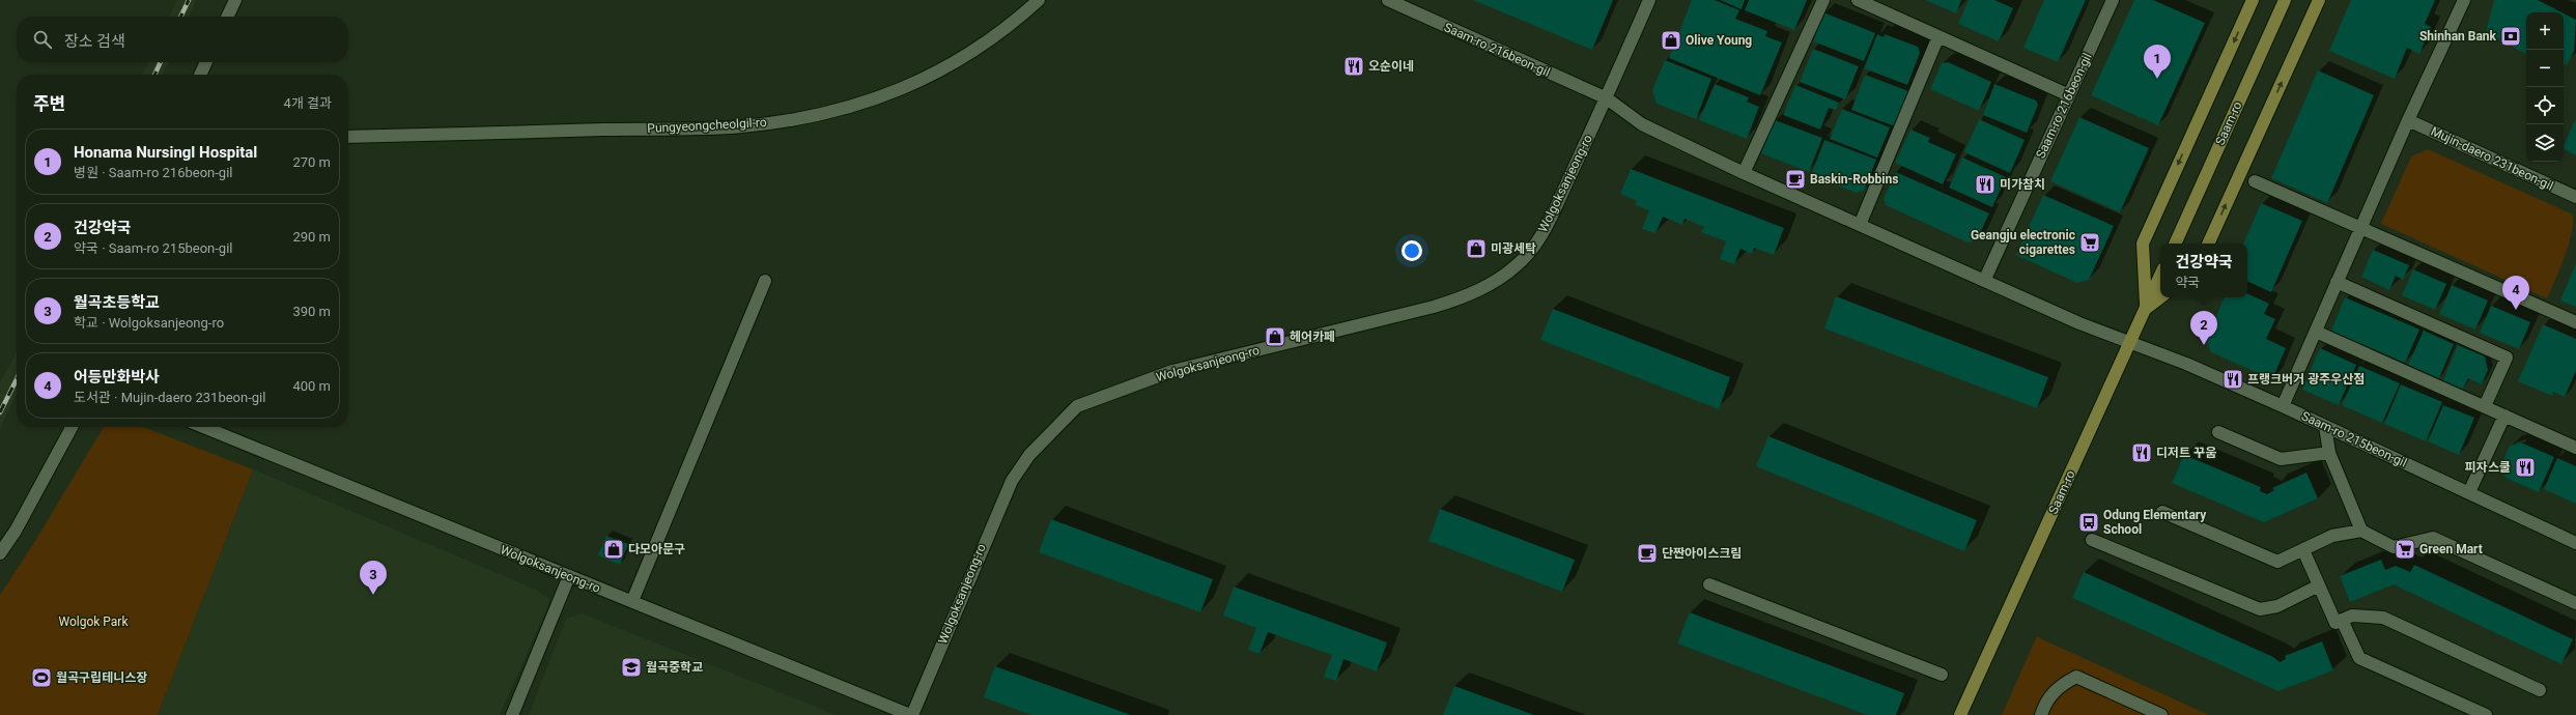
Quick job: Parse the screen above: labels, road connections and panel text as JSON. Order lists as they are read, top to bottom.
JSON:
{
  "streets": {
    "main road": ["Saam-ro"],
    "street": [
      "Saam-ro 216beon-gil",
      "Pungyeongcheolgil-ro",
      "Mujin-daero 231beon-gil",
      "Wolgoksanjeong-ro",
      "Saam-ro 215beon-gil"
    ]
  },
  "crossings": [
    ["Saam-ro 216beon-gil", "Saam-ro"],
    ["Saam-ro 216beon-gil", "Wolgoksanjeong-ro"],
    ["Saam-ro 216beon-gil", "Saam-ro 215beon-gil"],
    ["Saam-ro", "Saam-ro 215beon-gil"]
  ],
  "parks": ["Wolgok Park"],
  "places": {
    "bank": ["Shinhan Bank"],
    "shop": [
      "Olive Young",
      "미광세탁",
      "헤어카페",
      "다모아문구"
    ],
    "restaurant": [
      "오순이네",
      "미가참치",
      "프랭크버거 광주우산점",
      "디저트 꾸움",
      "피자스쿨"
    ],
    "cafe": ["Baskin-Robbins", "단짠아이스크림"],
    "supermarket": ["Geangju electronic cigarettes", "Green Mart"],
    "bus stop": ["Odung Elementary School"],
    "school or university": ["월곡중학교"],
    "sports": ["월곡구립테니스장"]
  },
  "page": {
    "map_buttons": ["+", "−"],
    "search": "장소 검색",
    "pins": [
      "1",
      "4",
      "2",
      "3"
    ],
    "heading": ["주변", "4개 결과"],
    "list": [
      {
        "mark": "1",
        "name": "Honama Nursingl Hospital",
        "note": "병원 · Saam-ro 216beon-gil",
        "value": "270 m"
      },
      {
        "mark": "2",
        "name": "건강약국",
        "note": "약국 · Saam-ro 215beon-gil",
        "value": "290 m"
      },
      {
        "mark": "3",
        "name": "월곡초등학교",
        "note": "학교 · Wolgoksanjeong-ro",
        "value": "390 m"
      },
      {
        "mark": "4",
        "name": "어등만화박사",
        "note": "도서관 · Mujin-daero 231beon-gil",
        "value": "400 m"
      }
    ],
    "popup": ["건강약국", "약국"]
  }
}
